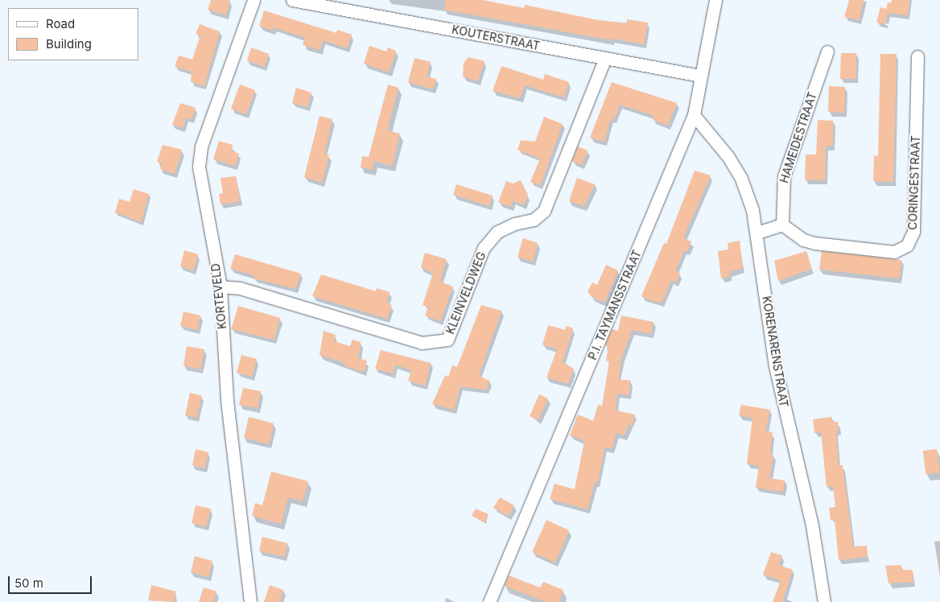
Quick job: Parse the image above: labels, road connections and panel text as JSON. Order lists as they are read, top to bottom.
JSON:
{
  "streets": {
    "street": [
      "KOUTERSTRAAT",
      "HAMEIDESTRAAT",
      "CORINGESTRAAT",
      "KLEINVELDWEG",
      "KORTEVELD",
      "P.I. TAYMANSSTRAAT",
      "KORENARENSTRAAT"
    ]
  },
  "crossings": [
    ["KOUTERSTRAAT", "KLEINVELDWEG"],
    ["KOUTERSTRAAT", "P.I. TAYMANSSTRAAT"],
    ["HAMEIDESTRAAT", "CORINGESTRAAT"],
    ["KLEINVELDWEG", "KORTEVELD"],
    ["P.I. TAYMANSSTRAAT", "KORENARENSTRAAT"]
  ],
  "legend": ["Road", "Building"],
  "scale_bar": "50 m"
}
